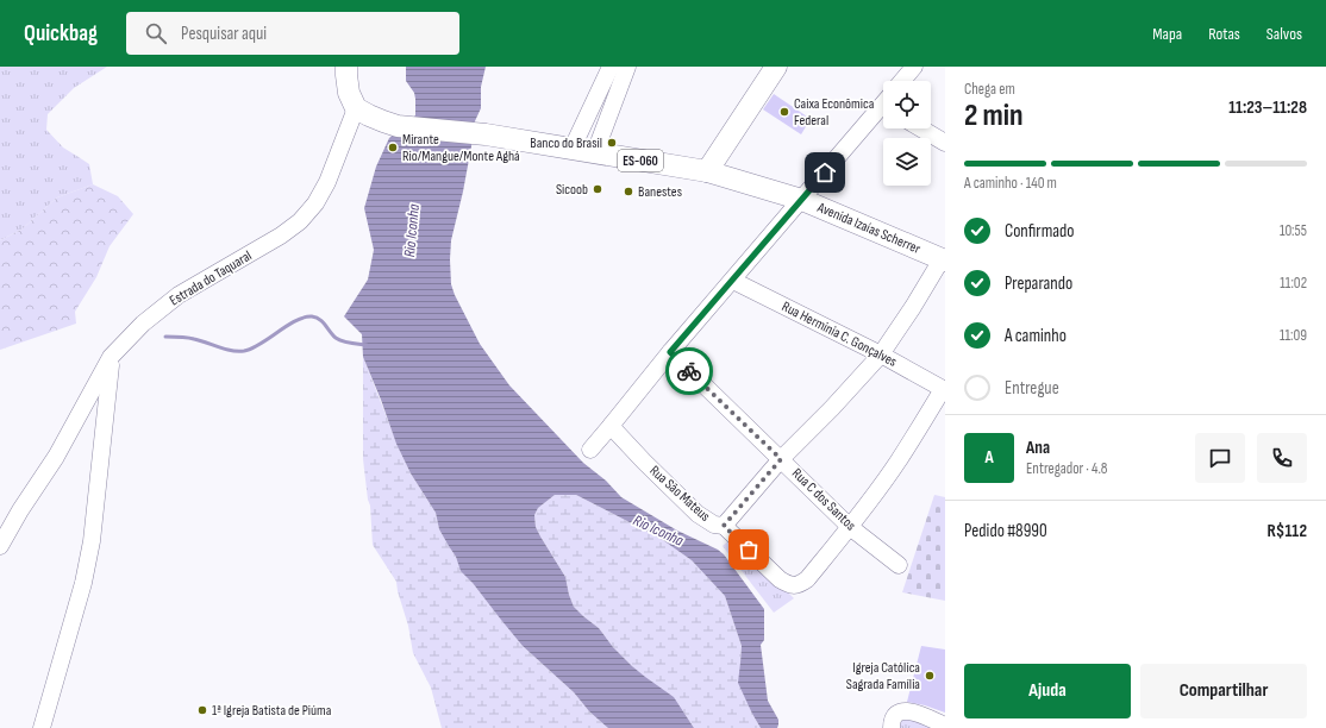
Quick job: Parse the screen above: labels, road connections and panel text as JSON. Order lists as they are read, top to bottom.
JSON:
{
  "streets": {
    "main road": ["ES-060", "Avenida Izaías Scherrer"],
    "street": [
      "Estrada do Taquaral",
      "Rua Herminia C. Gonçalves",
      "Rua São Mateus",
      "Rua C dos Santos"
    ]
  },
  "crossings": [
    ["Avenida Izaías Scherrer", "Estrada do Taquaral"],
    ["Rua São Mateus", "Rua C dos Santos"]
  ],
  "water": ["Rio Iconha"],
  "places": [
    "Caixa Econômica Federal",
    "Banco do Brasil",
    "Mirante Rio/Mangue/Monte Aghá",
    "Sicoob",
    "Banestes",
    "Igreja Católica Sagrada Família",
    "1ª Igreja Batista de Piúma"
  ],
  "page": {
    "header": "Quickbag",
    "search": "Pesquisar aqui",
    "nav": ["Mapa", "Rotas", "Salvos"],
    "heading": ["2 min", "Chega em", "11:23–11:28"],
    "panel": [
      "Ana",
      "Entregador · 4.8",
      "Pedido #8990",
      "R$112"
    ],
    "bar": "A caminho · 140 m",
    "list": [
      ["Confirmado", "10:55"],
      ["Preparando", "11:02"],
      ["A caminho", "11:09"],
      "Entregue"
    ],
    "round": "A",
    "buttons": ["Ajuda", "Compartilhar"]
  }
}
